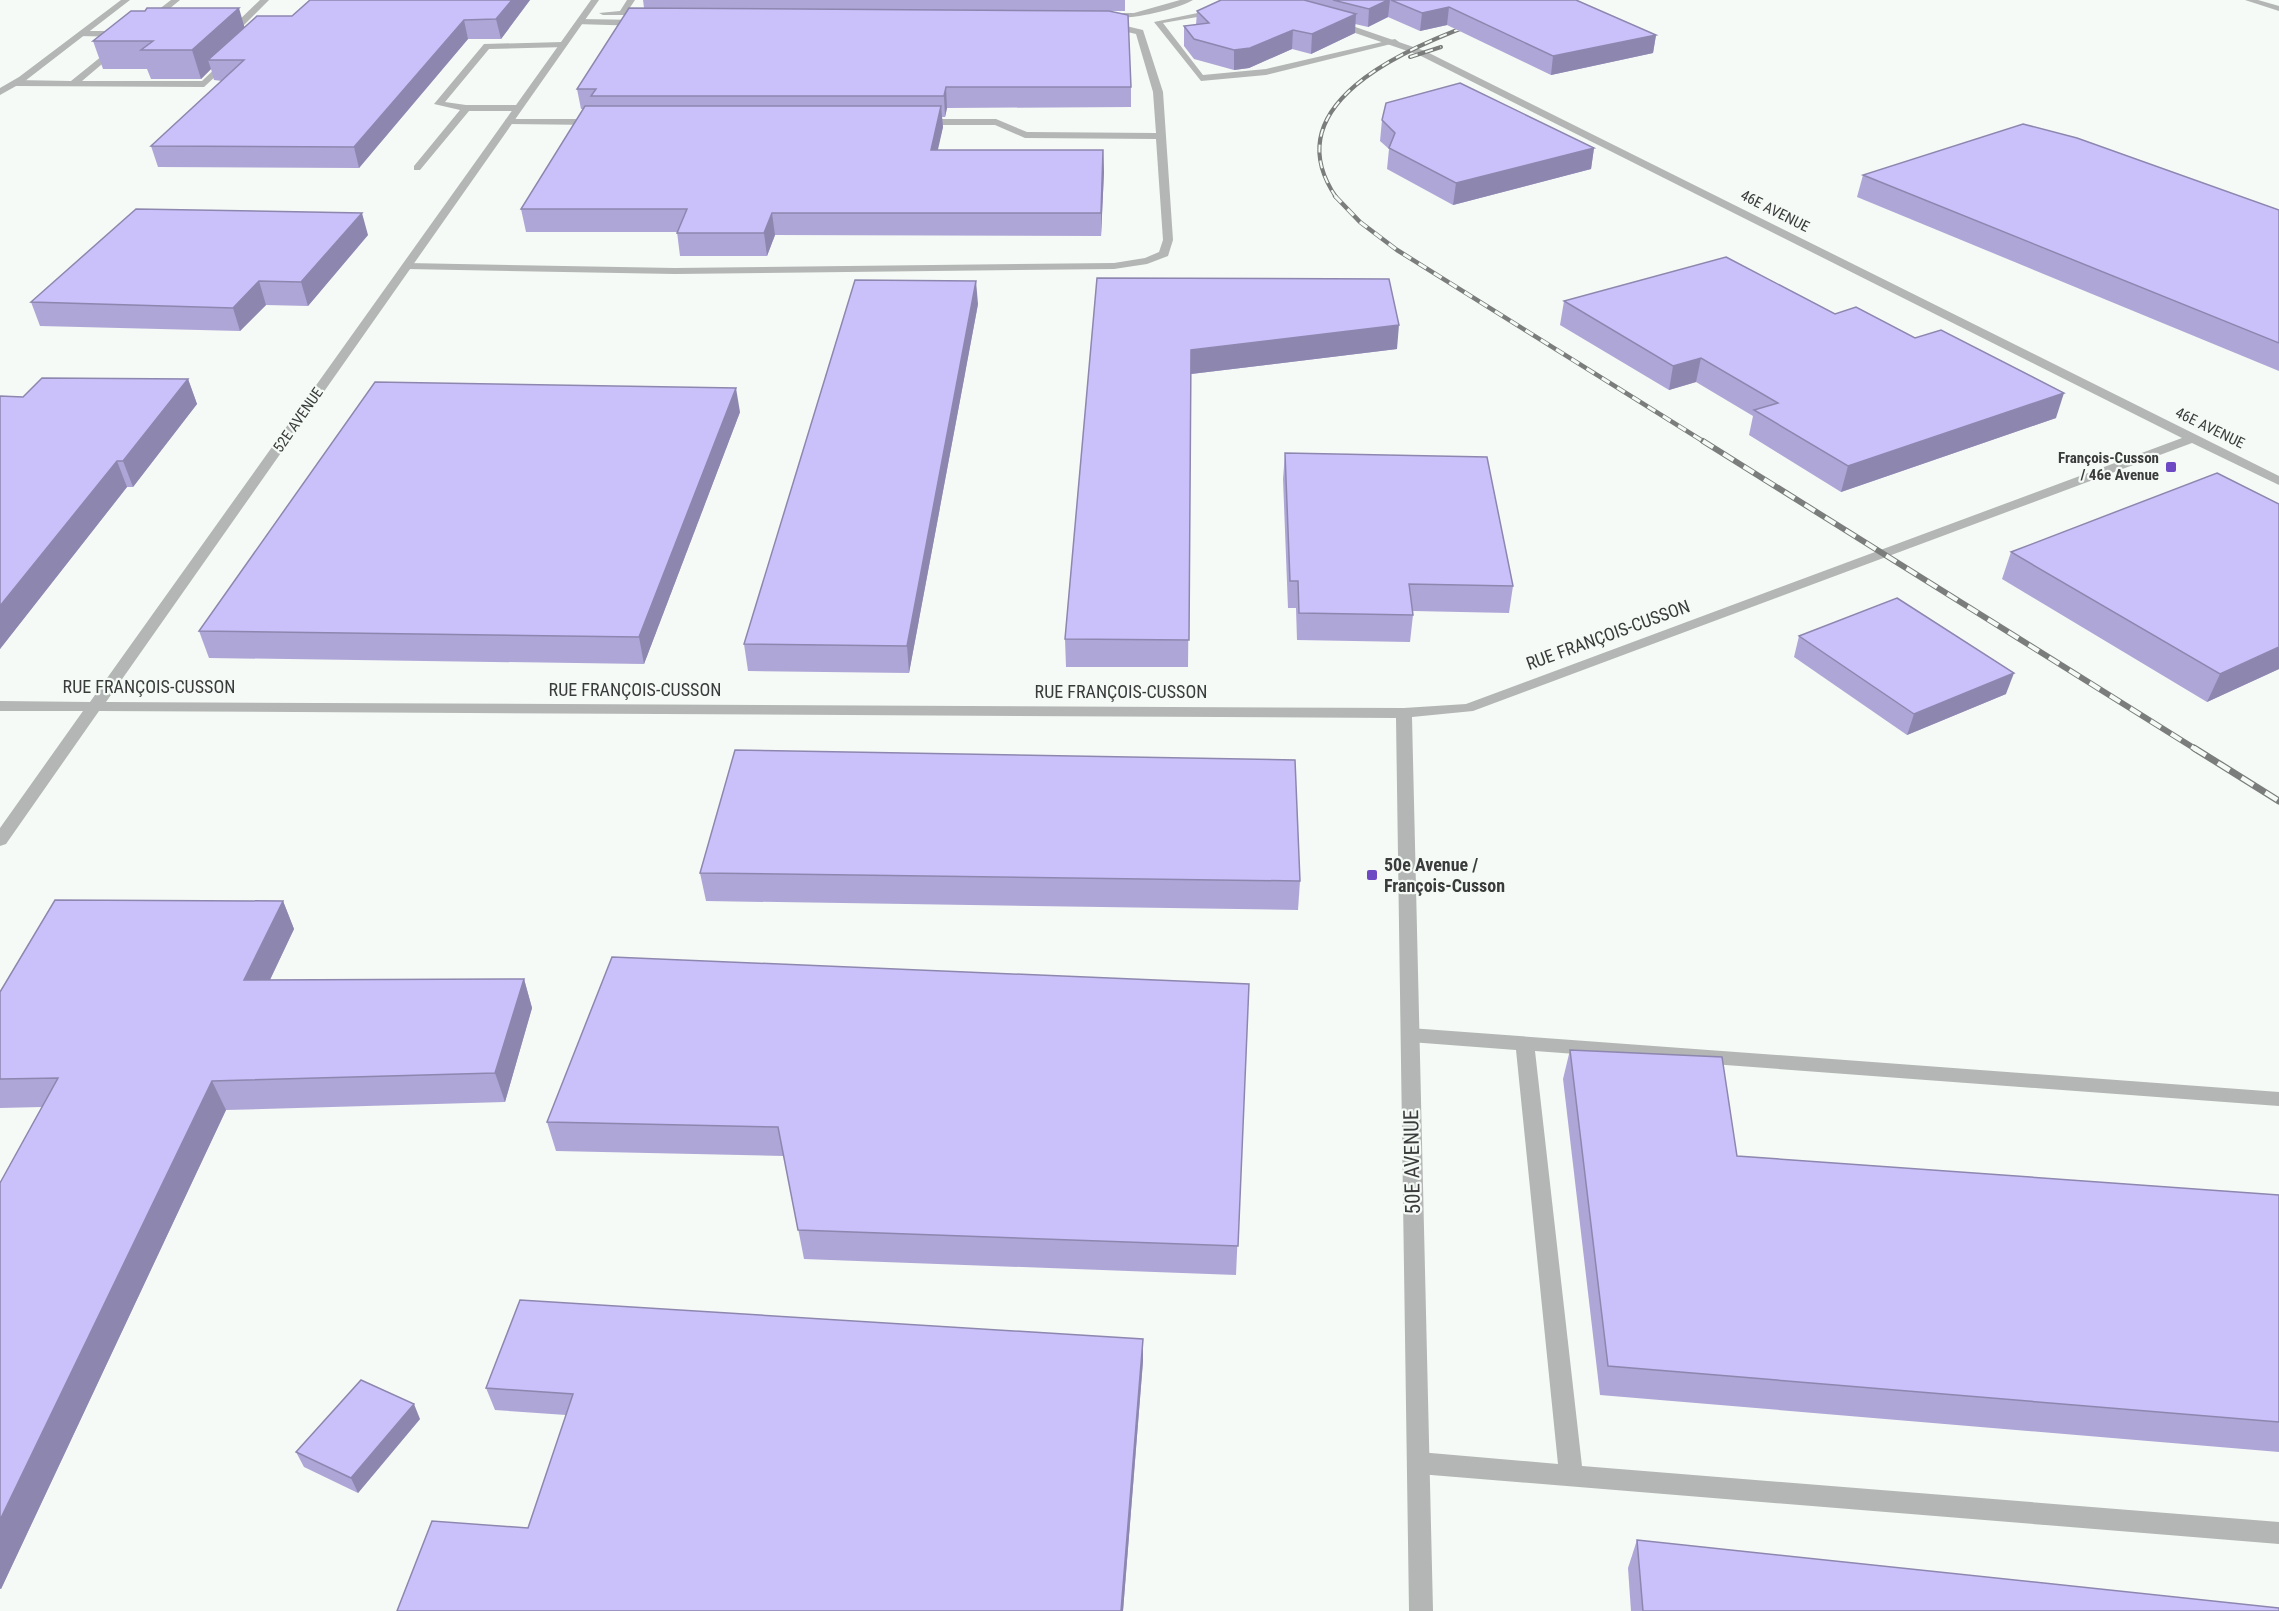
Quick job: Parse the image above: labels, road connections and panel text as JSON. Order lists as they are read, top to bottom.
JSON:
{
  "streets": {
    "street": [
      "46E AVENUE",
      "52E AVENUE",
      "RUE FRANÇOIS-CUSSON",
      "50E AVENUE"
    ]
  },
  "crossings": [
    ["46E AVENUE", "RUE FRANÇOIS-CUSSON"],
    ["52E AVENUE", "RUE FRANÇOIS-CUSSON"],
    ["RUE FRANÇOIS-CUSSON", "50E AVENUE"]
  ],
  "places": {
    "transit": ["François-Cusson / 46e Avenue", "50e Avenue / François-Cusson"]
  }
}
